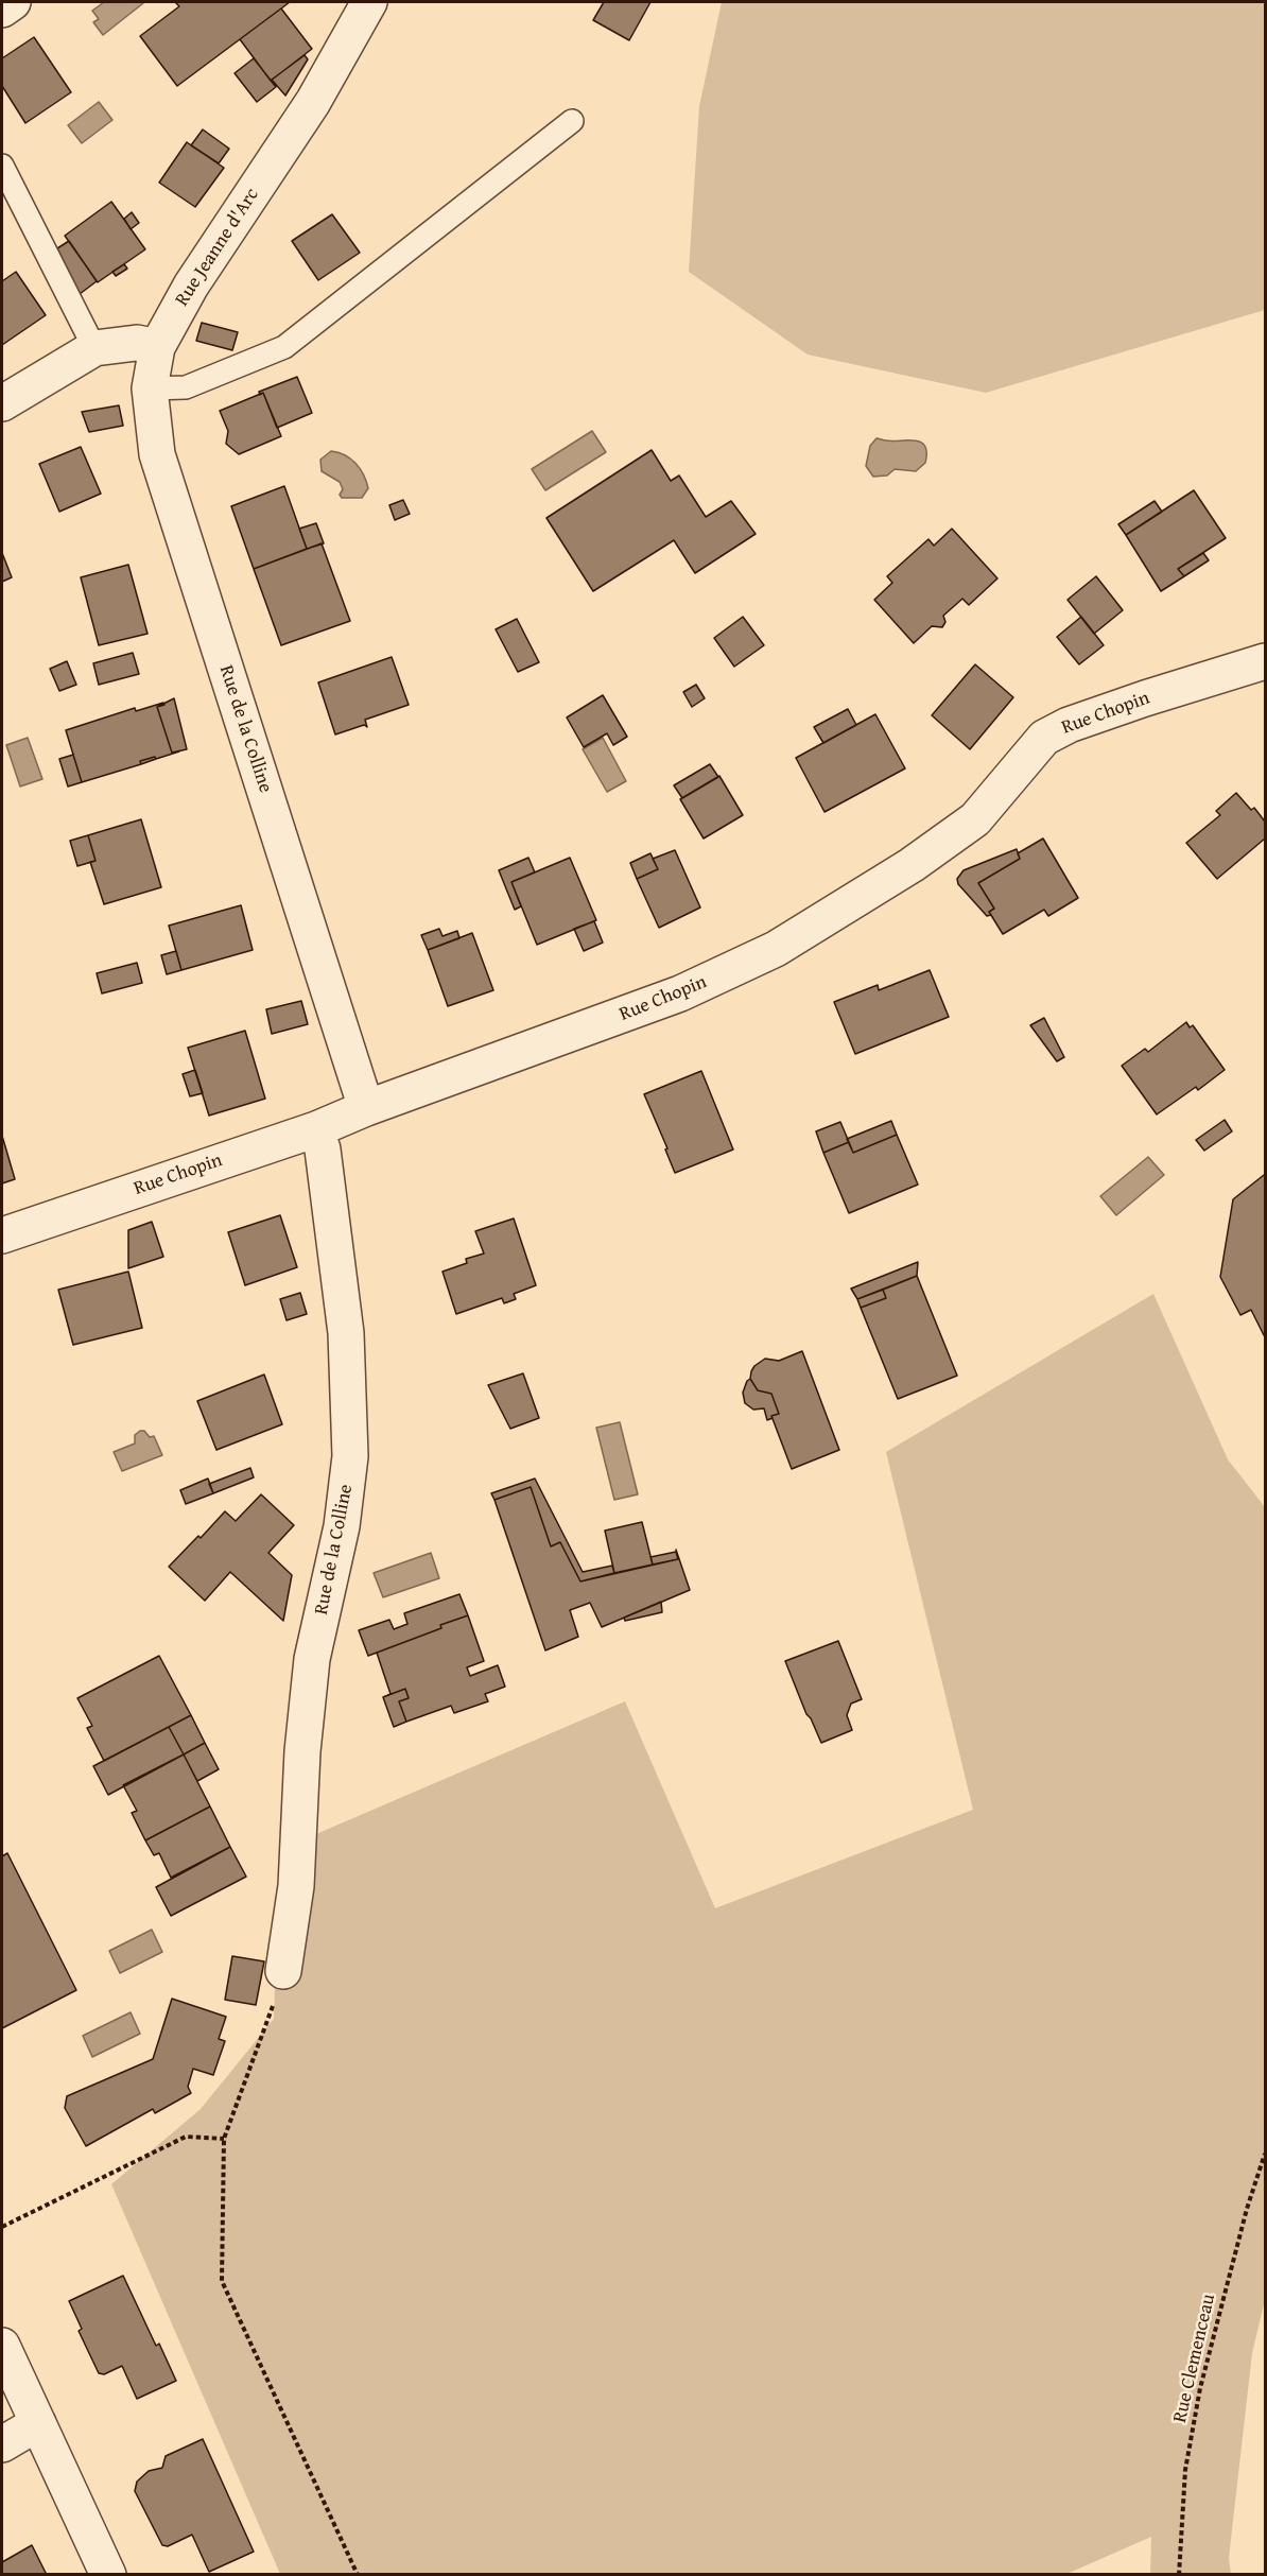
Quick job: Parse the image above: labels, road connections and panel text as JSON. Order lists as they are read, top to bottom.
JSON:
{
  "streets": {
    "street": ["Rue Jeanne d'Arc", "Rue Chopin", "Rue de la Colline"],
    "path": ["Rue Clemenceau"]
  },
  "crossings": [
    ["Rue Jeanne d'Arc", "Rue de la Colline"],
    ["Rue Chopin", "Rue de la Colline"]
  ]
}
